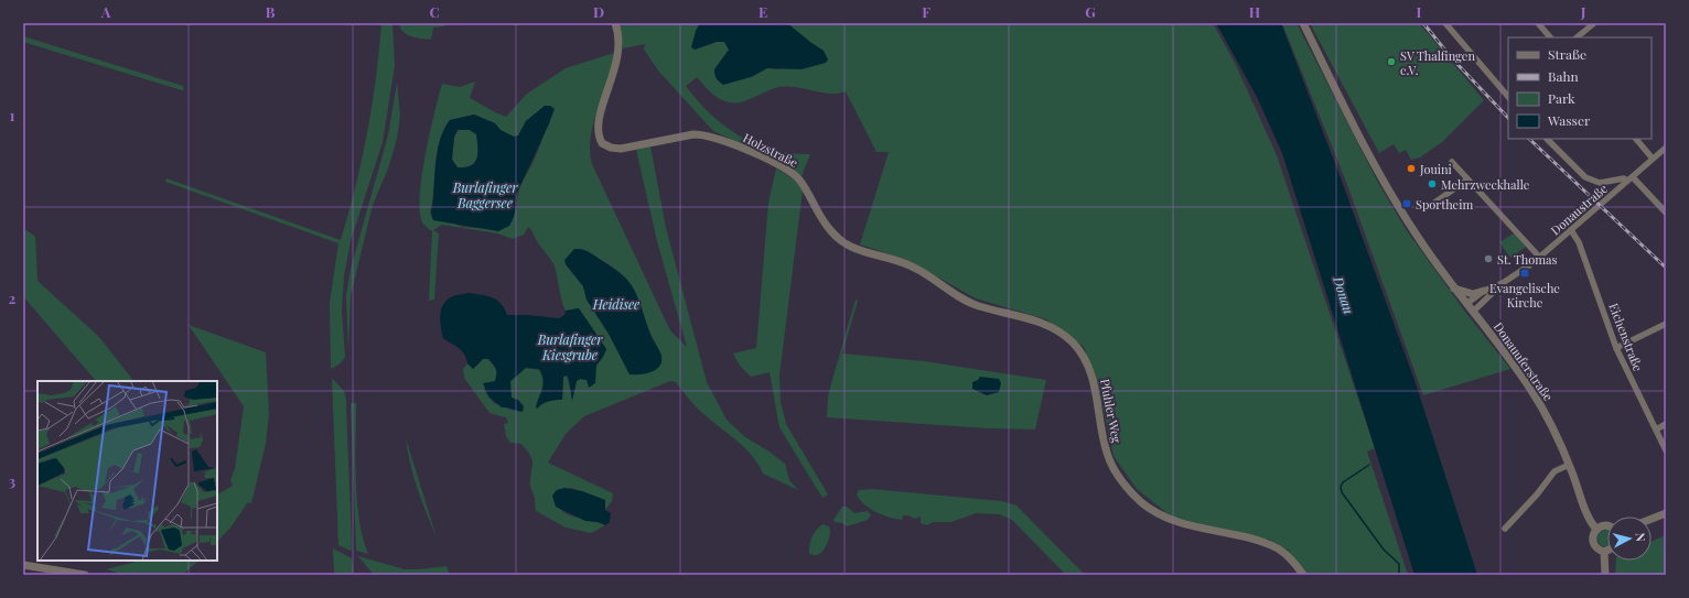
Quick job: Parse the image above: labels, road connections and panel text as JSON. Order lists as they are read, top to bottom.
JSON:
{
  "streets": {
    "street": [
      "Holzstraße",
      "Donaustraße",
      "Eichenstraße",
      "Donauuferstraße",
      "Pfuhler Weg"
    ]
  },
  "crossings": [
    ["Holzstraße", "Pfuhler Weg"],
    ["Donaustraße", "Eichenstraße"],
    ["Donaustraße", "Donauuferstraße"]
  ],
  "water": [
    "Burlafinger Baggersee",
    "Donau",
    "Heidisee",
    "Burlafinger Kiesgrube"
  ],
  "places": {
    "other": [
      "SV Thalfingen e.V.",
      "Jouini",
      "Mehrzweckhalle",
      "St. Thomas"
    ],
    "transit": ["Sportheim", "Evangelische Kirche"]
  },
  "legend": [
    "Straße",
    "Bahn",
    "Park",
    "Wasser"
  ],
  "north": "right",
  "grid": {
    "columns": [
      "A",
      "B",
      "C",
      "D",
      "E",
      "F",
      "G",
      "H",
      "I",
      "J"
    ],
    "rows": ["1", "2", "3"]
  }
}
